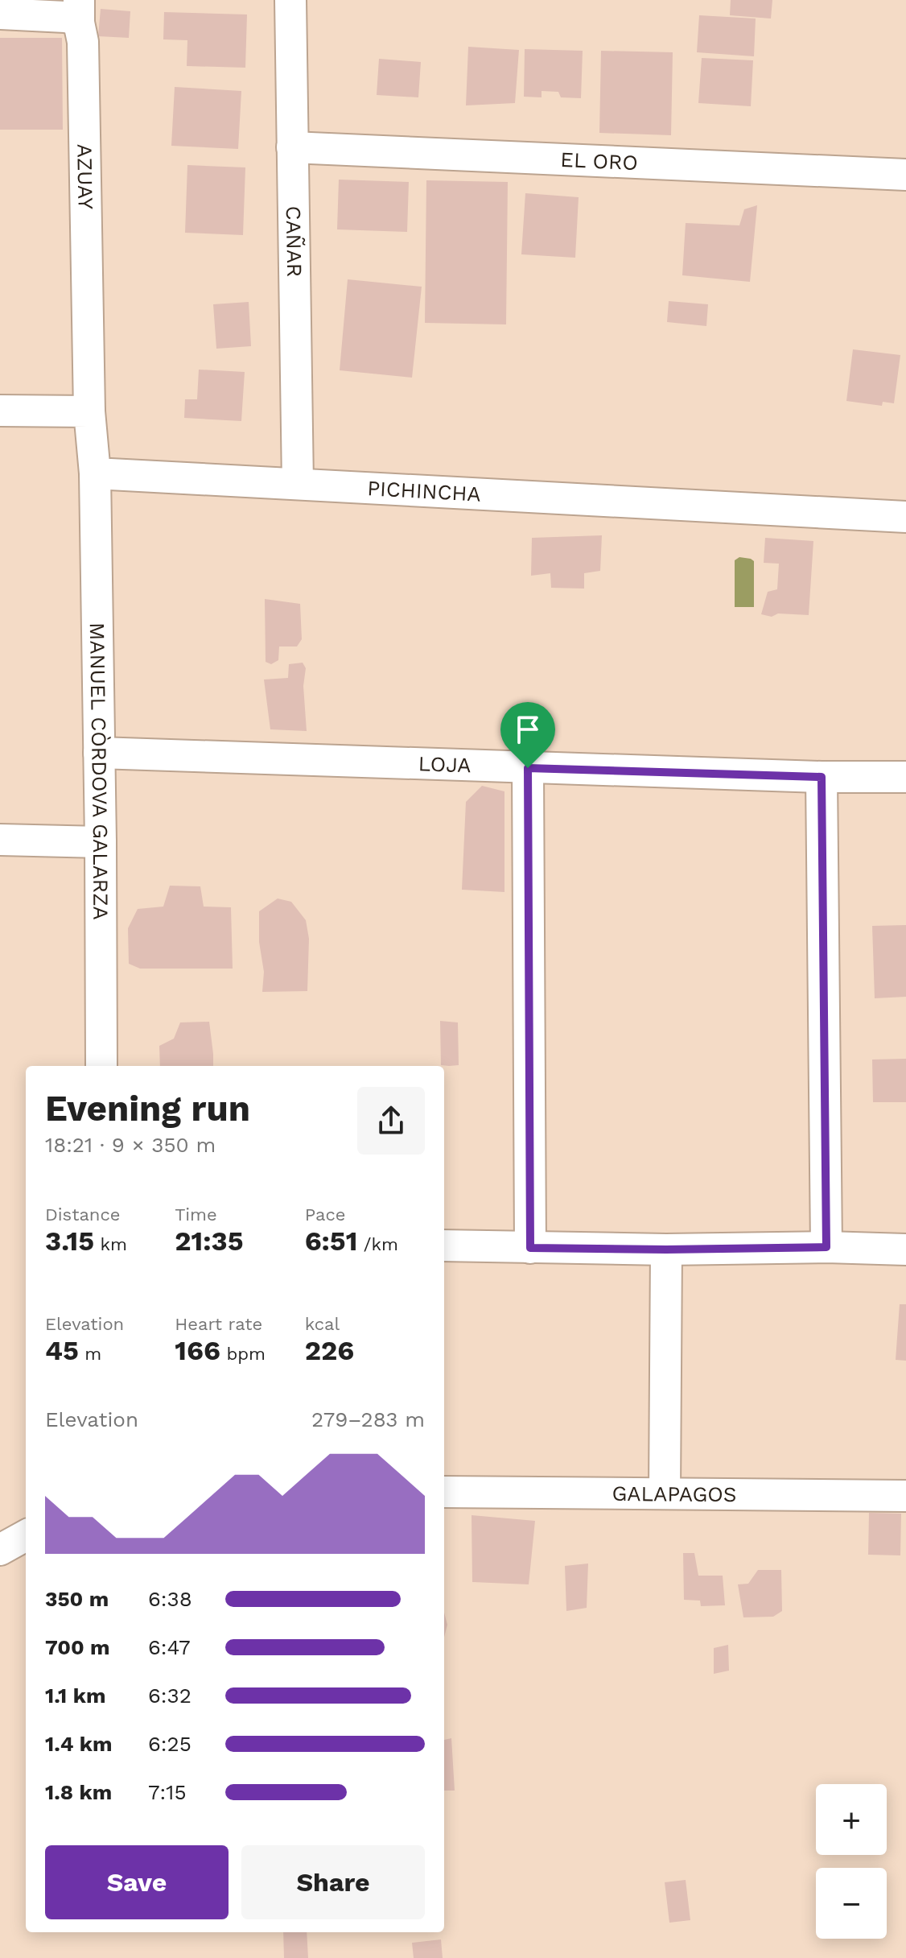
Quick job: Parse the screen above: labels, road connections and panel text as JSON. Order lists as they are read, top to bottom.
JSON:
{
  "streets": {
    "street": [
      "EL ORO",
      "AZUAY",
      "CAÑAR",
      "PICHINCHA",
      "LOJA",
      "MANUEL CÒRDOVA GALARZA",
      "GALAPAGOS"
    ]
  },
  "crossings": [
    ["EL ORO", "CAÑAR"],
    ["CAÑAR", "PICHINCHA"],
    ["PICHINCHA", "MANUEL CÒRDOVA GALARZA"],
    ["LOJA", "MANUEL CÒRDOVA GALARZA"]
  ],
  "page": {
    "heading": ["Evening run", "18:21 · 9 × 350 m"],
    "stats": [
      ["Distance", "3.15 km"],
      ["Time", "21:35"],
      ["Pace", "6:51 /km"],
      ["Elevation", "45 m"],
      ["Heart rate", "166 bpm"],
      ["kcal", "226"]
    ],
    "chart": ["Elevation", "279–283 m"],
    "list": [
      {
        "name": "350 m",
        "note": "6:38"
      },
      {
        "name": "700 m",
        "note": "6:47"
      },
      {
        "name": "1.1 km",
        "note": "6:32"
      },
      {
        "name": "1.4 km",
        "note": "6:25"
      },
      {
        "name": "1.8 km",
        "note": "7:15"
      }
    ],
    "map_buttons": ["+", "−"],
    "buttons": ["Save", "Share"]
  }
}
